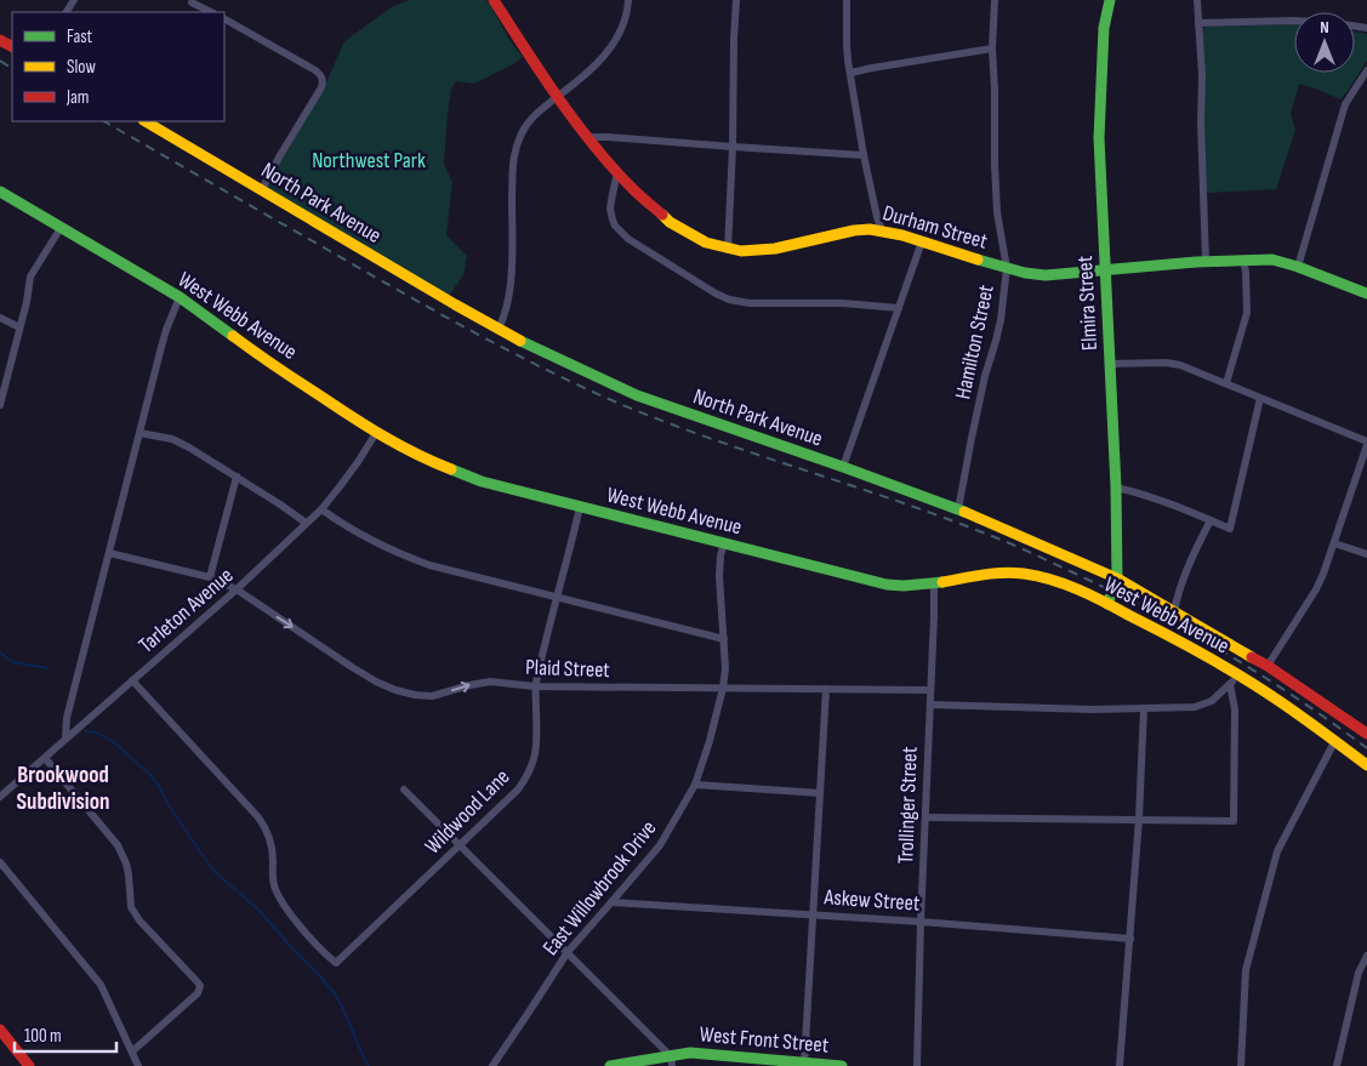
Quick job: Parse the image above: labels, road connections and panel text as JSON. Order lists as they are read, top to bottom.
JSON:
{
  "streets": {
    "main road": [
      "North Park Avenue",
      "Durham Street",
      "Elmira Street",
      "West Webb Avenue",
      "West Front Street"
    ],
    "street": [
      "Hamilton Street",
      "Tarleton Avenue",
      "Plaid Street",
      "Trollinger Street",
      "Wildwood Lane",
      "East Willowbrook Drive",
      "Askew Street"
    ]
  },
  "crossings": [
    ["North Park Avenue", "Elmira Street"],
    ["North Park Avenue", "Hamilton Street"],
    ["Durham Street", "Elmira Street"],
    ["Durham Street", "Hamilton Street"],
    ["Elmira Street", "West Webb Avenue"],
    ["West Webb Avenue", "Tarleton Avenue"],
    ["West Webb Avenue", "Trollinger Street"],
    ["West Webb Avenue", "Wildwood Lane"],
    ["West Webb Avenue", "East Willowbrook Drive"],
    ["Tarleton Avenue", "Plaid Street"],
    ["Tarleton Avenue", "Wildwood Lane"],
    ["Plaid Street", "Trollinger Street"],
    ["Plaid Street", "Wildwood Lane"],
    ["Plaid Street", "East Willowbrook Drive"],
    ["Trollinger Street", "Askew Street"],
    ["East Willowbrook Drive", "Askew Street"]
  ],
  "one_way": ["Plaid Street"],
  "districts": ["Brookwood Subdivision"],
  "parks": ["Northwest Park"],
  "legend": ["Fast", "Slow", "Jam"],
  "scale_bar": "100 m",
  "north": "top"
}
